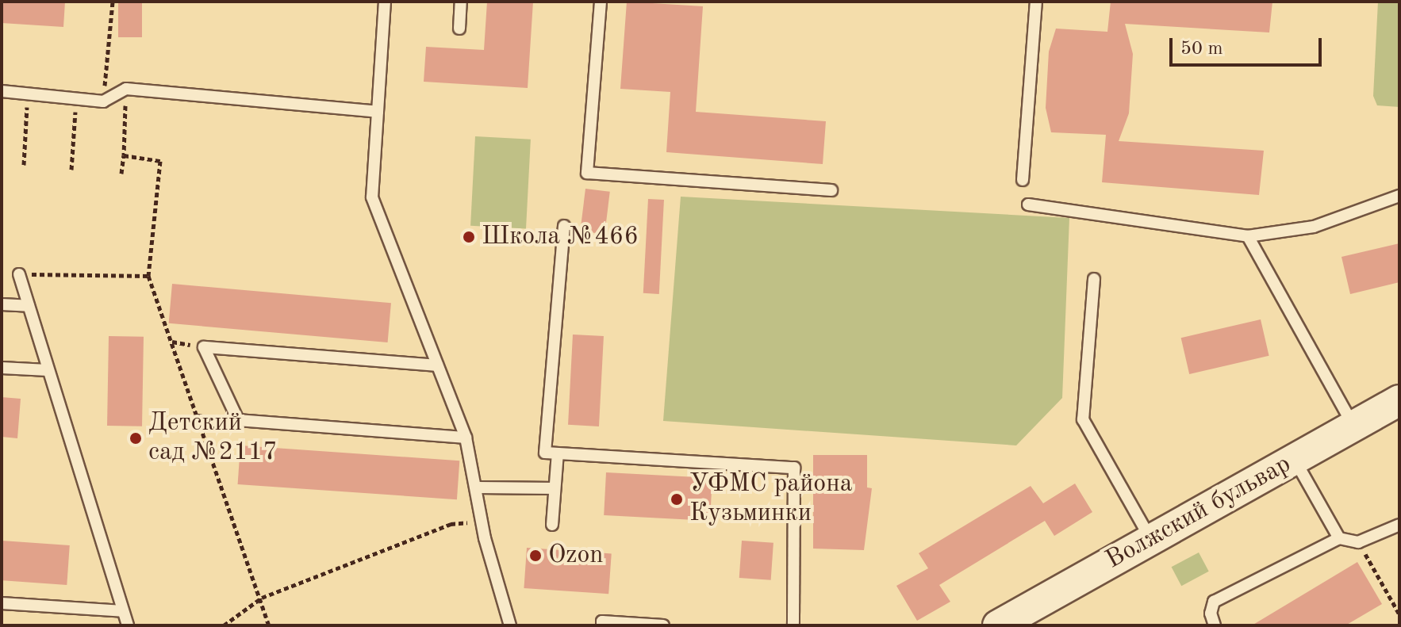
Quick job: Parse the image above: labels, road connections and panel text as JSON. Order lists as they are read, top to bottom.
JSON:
{
  "streets": {
    "street": ["Волжский бульвар"]
  },
  "places": [
    "Школа №466",
    "Детский сад №2117",
    "УФМС района Кузьминки",
    "Ozon"
  ],
  "scale_bar": "50 m"
}
